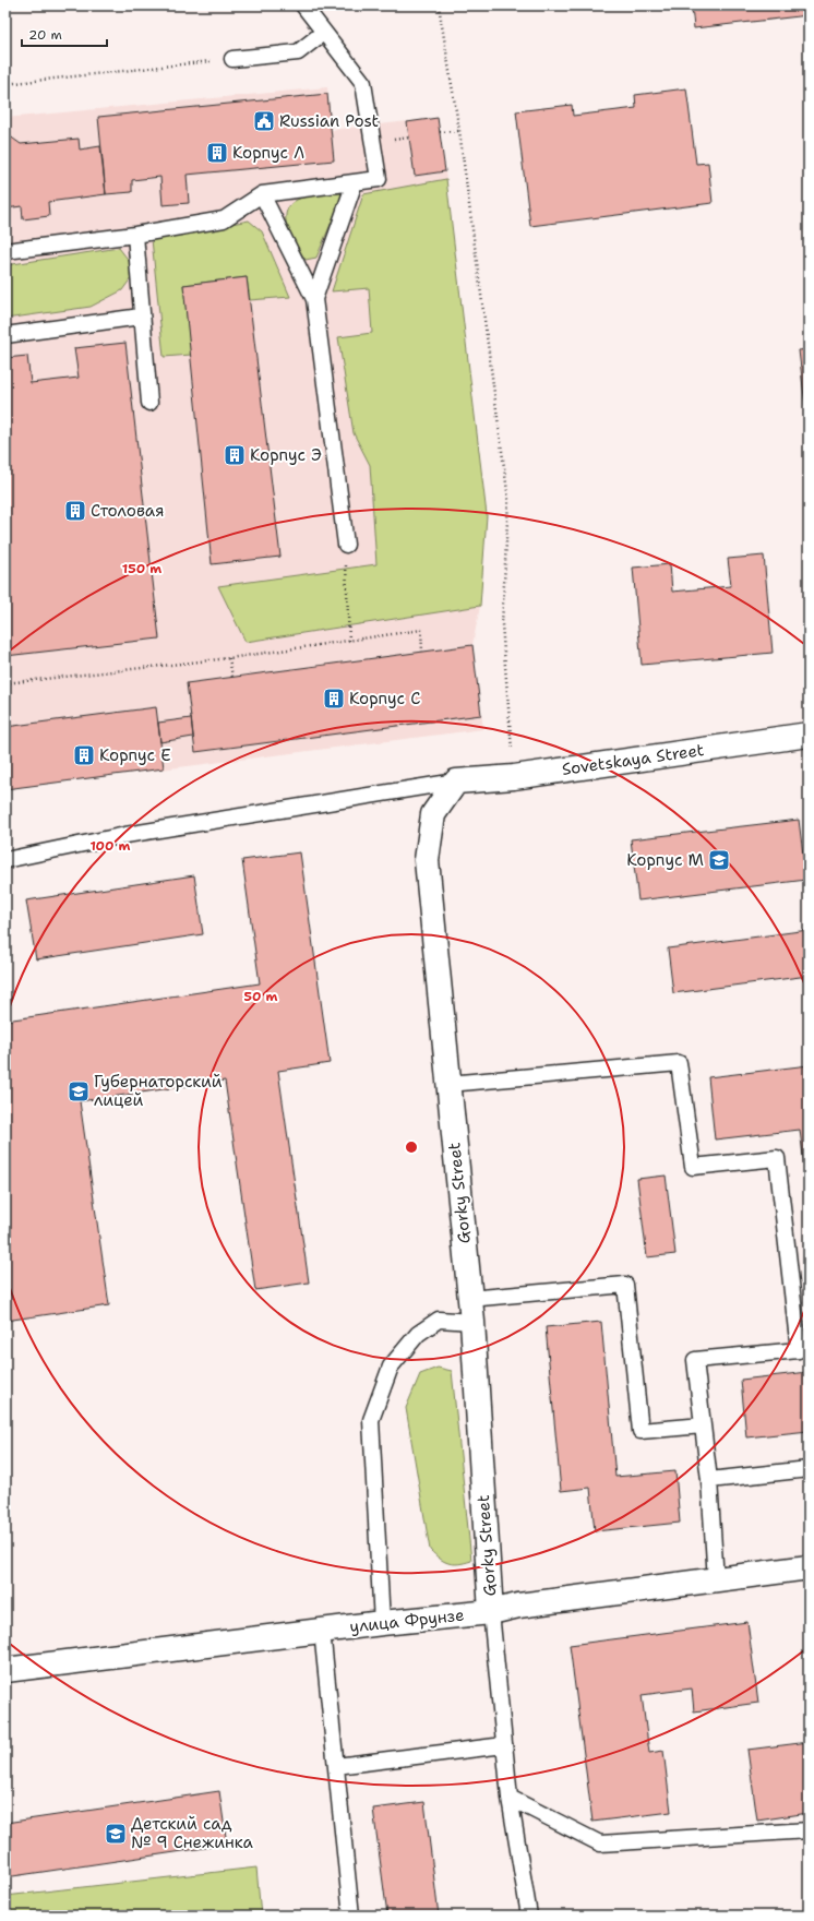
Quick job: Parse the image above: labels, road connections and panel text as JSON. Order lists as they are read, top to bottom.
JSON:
{
  "streets": {
    "street": ["Sovetskaya Street", "Gorky Street", "улица Фрунзе"]
  },
  "crossings": [
    ["Sovetskaya Street", "Gorky Street"],
    ["Gorky Street", "улица Фрунзе"]
  ],
  "places": {
    "public building": ["Russian Post"],
    "building": [
      "Корпус Л",
      "Корпус Э",
      "Столовая",
      "Корпус С",
      "Корпус Е"
    ],
    "school or university": ["Корпус M", "Губернаторский лицей", "Детский сад № 9 Снежинка"]
  },
  "scale_bar": "20 m",
  "rings": ["150 m", "100 m", "50 m"]
}
